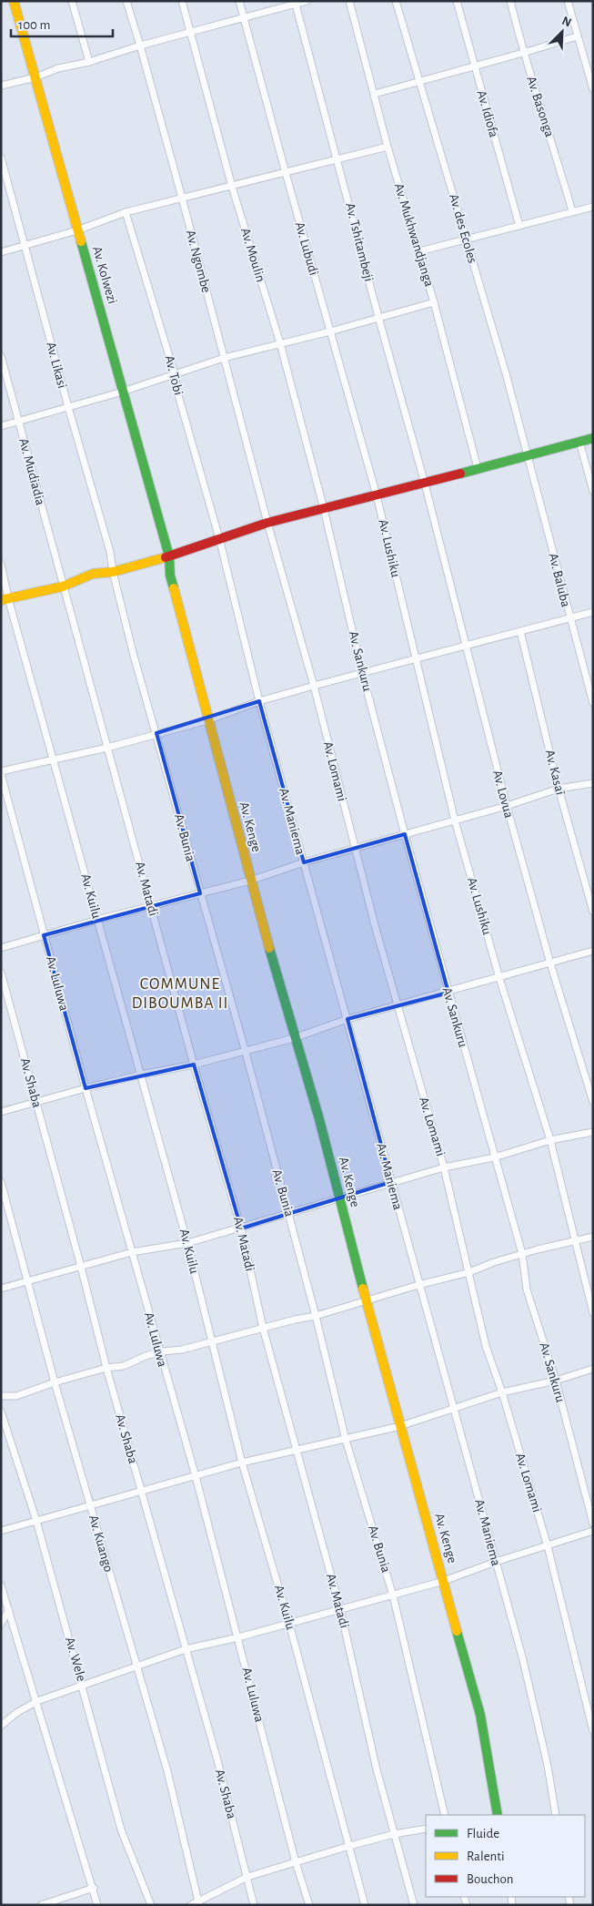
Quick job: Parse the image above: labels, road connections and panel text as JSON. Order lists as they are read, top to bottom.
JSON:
{
  "streets": {
    "main road": ["Av. Kolwezi", "Av. Kenge"],
    "street": [
      "Av. Basonga",
      "Av. Idiofa",
      "Av. des Ecoles",
      "Av. Mukhwandjanga",
      "Av. Tshitambeji",
      "Av. Lubudi",
      "Av. Moulin",
      "Av. Ngombe",
      "Av. Likasi",
      "Av. Tobi",
      "Av. Mudiadia",
      "Av. Lushiku",
      "Av. Baluba",
      "Av. Sankuru",
      "Av. Lomami",
      "Av. Kasaï",
      "Av. Lovua",
      "Av. Maniema",
      "Av. Bunia",
      "Av. Matadi",
      "Av. Kuilu",
      "Av. Luluwa",
      "Av. Shaba",
      "Av. Kuango",
      "Av. Wele"
    ]
  },
  "crossings": [
    ["Av. des Ecoles", "Av. Baluba"],
    ["Av. Tshitambeji", "Av. Lovua"],
    ["Av. Lubudi", "Av. Lushiku"],
    ["Av. Moulin", "Av. Sankuru"],
    ["Av. Ngombe", "Av. Lomami"],
    ["Av. Kolwezi", "Av. Kenge"],
    ["Av. Likasi", "Av. Bunia"],
    ["Av. Tobi", "Av. Maniema"],
    ["Av. Mudiadia", "Av. Matadi"]
  ],
  "districts": ["COMMUNE DIBOUMBA II"],
  "legend": ["Fluide", "Ralenti", "Bouchon"],
  "scale_bar": "100 m",
  "north": "top right"
}
